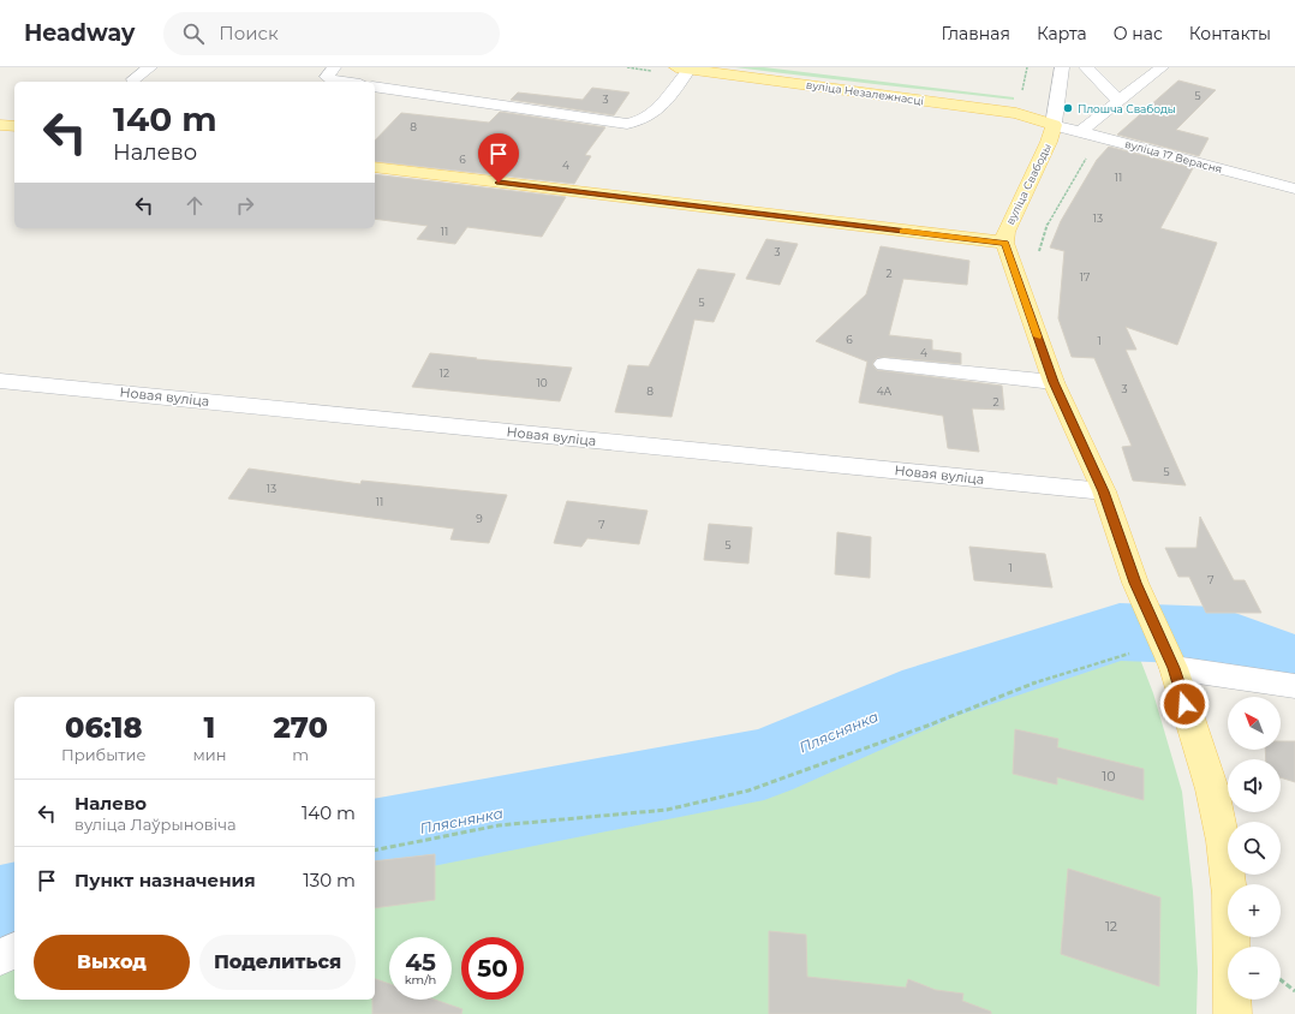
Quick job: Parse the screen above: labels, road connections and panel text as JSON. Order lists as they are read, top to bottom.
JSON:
{
  "streets": {
    "main road": ["вуліца Незалежнасці", "вуліца Свабоды"],
    "street": ["вуліца 17 Верасня", "Новая вуліца"]
  },
  "crossings": [
    ["вуліца Незалежнасці", "вуліца 17 Верасня"],
    ["вуліца Незалежнасці", "вуліца Свабоды"],
    ["вуліца 17 Верасня", "вуліца Свабоды"]
  ],
  "water": ["Пляснянка"],
  "places": ["Плошча Свабоды"],
  "house_numbers": [
    "5",
    "3",
    "8",
    "6",
    "4",
    "11",
    "13",
    "11",
    "3",
    "2",
    "17",
    "5",
    "6",
    "1",
    "4",
    "12",
    "10",
    "3",
    "8",
    "4А",
    "2",
    "5",
    "13",
    "11",
    "9",
    "7",
    "5",
    "1",
    "7",
    "10",
    "12"
  ],
  "north": "top left",
  "page": {
    "header": "Headway",
    "search": "Поиск",
    "nav": [
      "Главная",
      "Карта",
      "О нас",
      "Контакты"
    ],
    "turn": ["140 m", "Налево"],
    "map_buttons": ["+", "−"],
    "eta": [
      "06:18",
      "Прибытие",
      "1",
      "мин",
      "270",
      "m"
    ],
    "list": [
      {
        "name": "Налево",
        "note": "вуліца Лаўрыновіча",
        "value": "140 m"
      },
      {
        "name": "Пункт назначения",
        "value": "130 m"
      }
    ],
    "buttons": ["Выход", "Поделиться"],
    "speed": "45 km/h",
    "limit": "50"
  }
}
